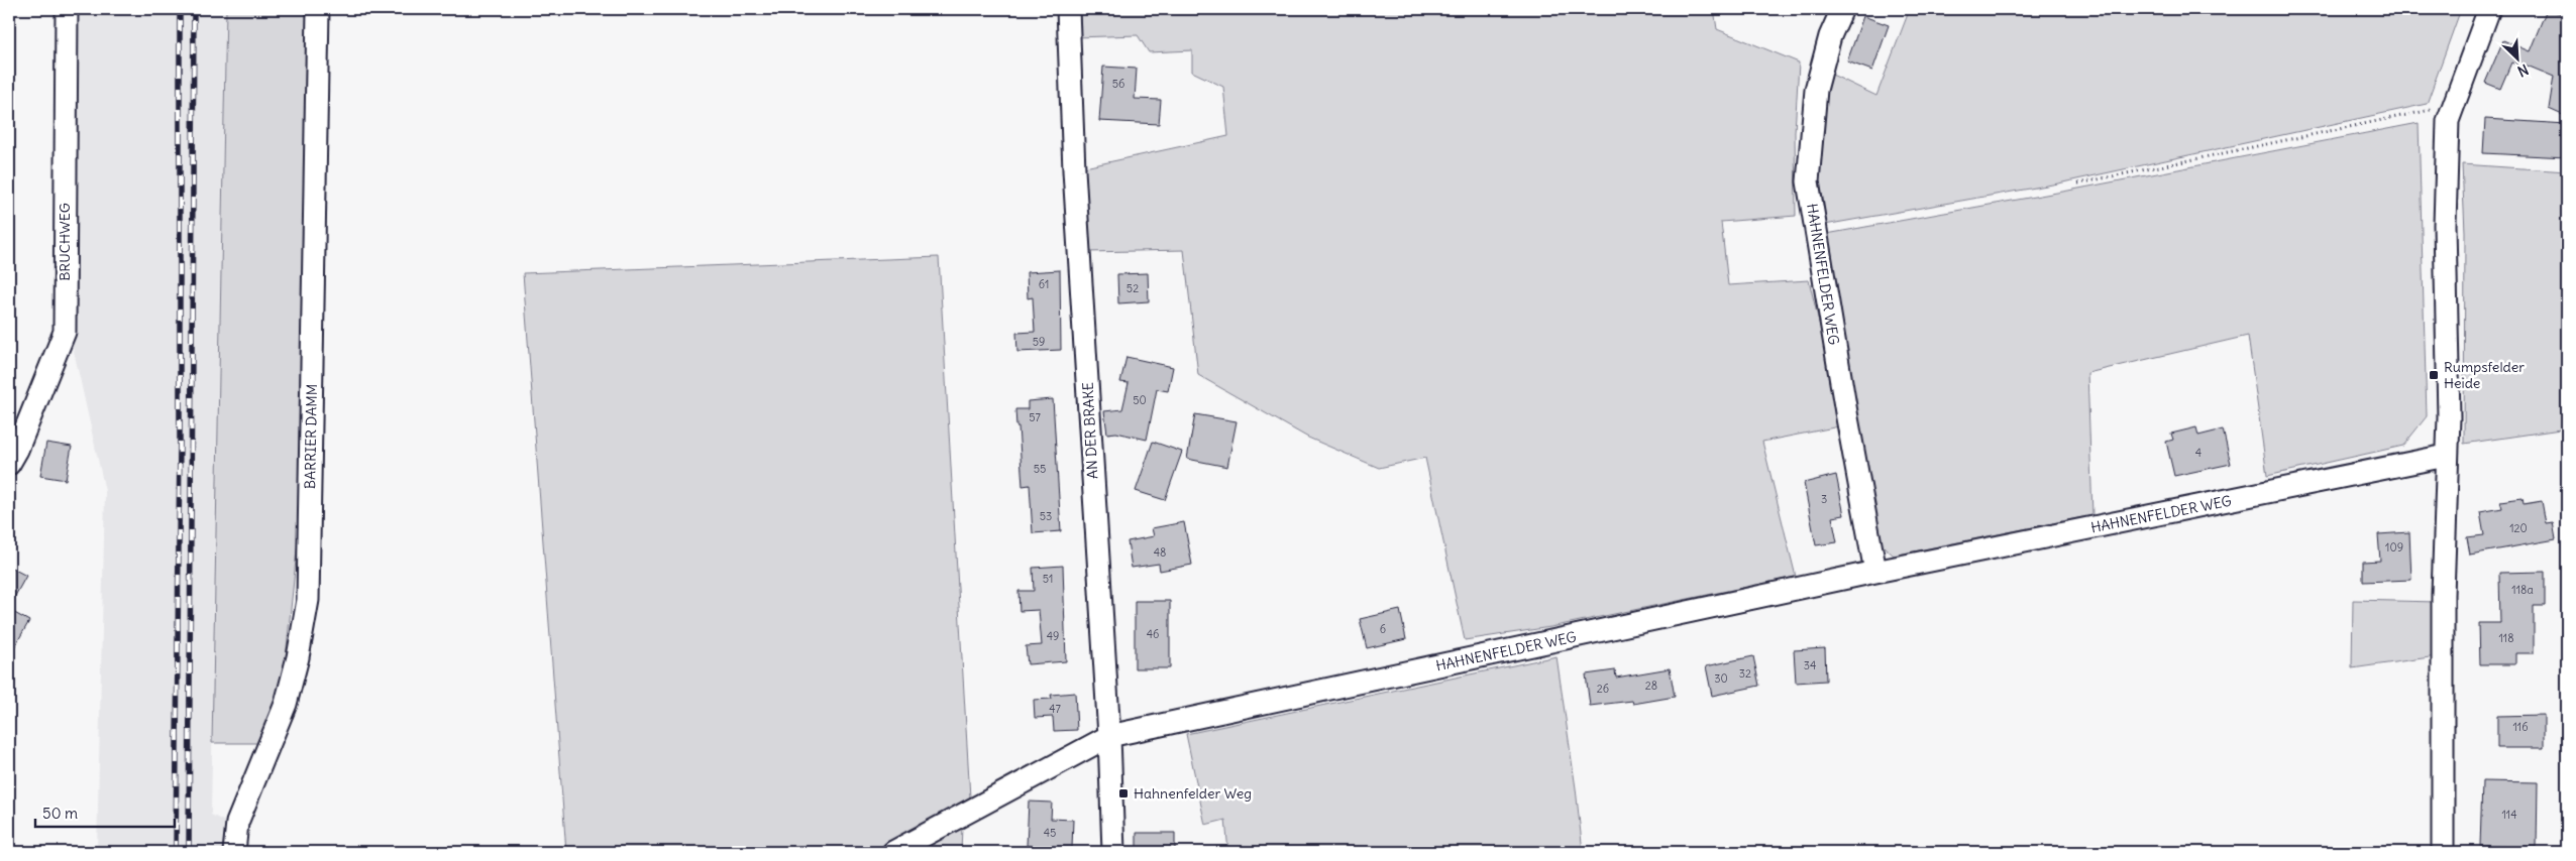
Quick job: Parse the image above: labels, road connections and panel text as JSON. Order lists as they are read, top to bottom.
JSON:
{
  "streets": {
    "street": [
      "BRUCHWEG",
      "HAHNENFELDER WEG",
      "AN DER BRAKE",
      "BARRIER DAMM"
    ]
  },
  "crossings": [
    ["HAHNENFELDER WEG", "AN DER BRAKE"]
  ],
  "places": {
    "transit": ["Rumpsfelder Heide", "Hahnenfelder Weg"]
  },
  "house_numbers": [
    "56",
    "61",
    "52",
    "59",
    "50",
    "57",
    "4",
    "55",
    "3",
    "53",
    "120",
    "109",
    "48",
    "51",
    "118a",
    "6",
    "46",
    "49",
    "118",
    "34",
    "32",
    "30",
    "28",
    "26",
    "47",
    "116",
    "114",
    "45"
  ],
  "scale_bar": "50 m",
  "north": "bottom right"
}
